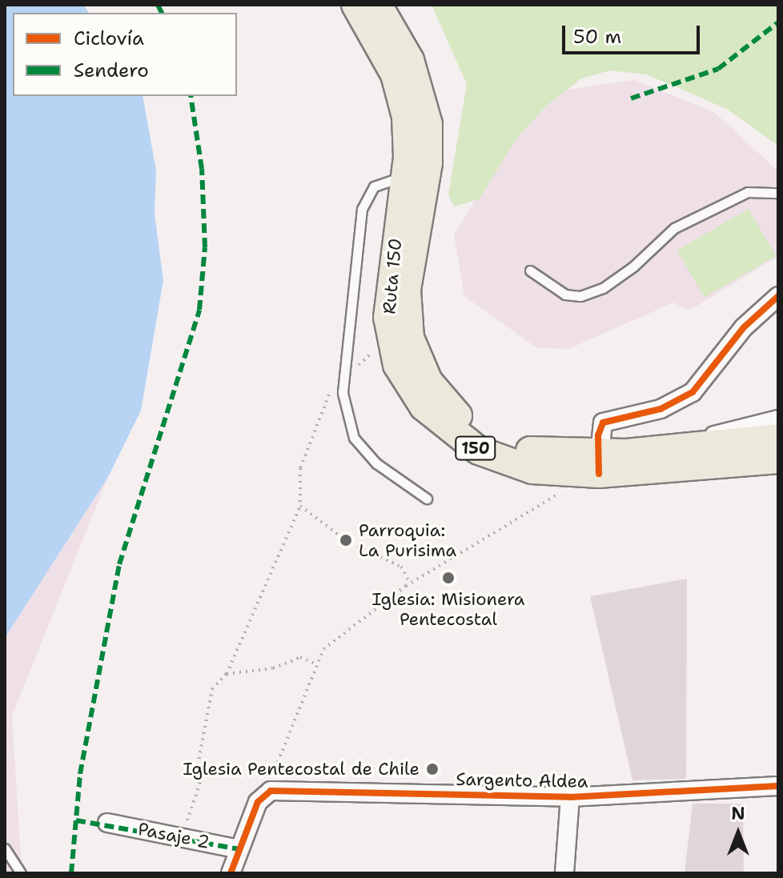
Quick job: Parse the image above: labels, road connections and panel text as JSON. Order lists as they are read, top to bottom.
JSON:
{
  "streets": {
    "main road": ["Ruta 150", "150"],
    "street": ["Sargento Aldea", "Pasaje 2"]
  },
  "places": ["Parroquia: La Purisima", "Iglesia: Misionera Pentecostal", "Iglesia Pentecostal de Chile"],
  "legend": ["Ciclovía", "Sendero"],
  "scale_bar": "50 m",
  "north": "top"
}
